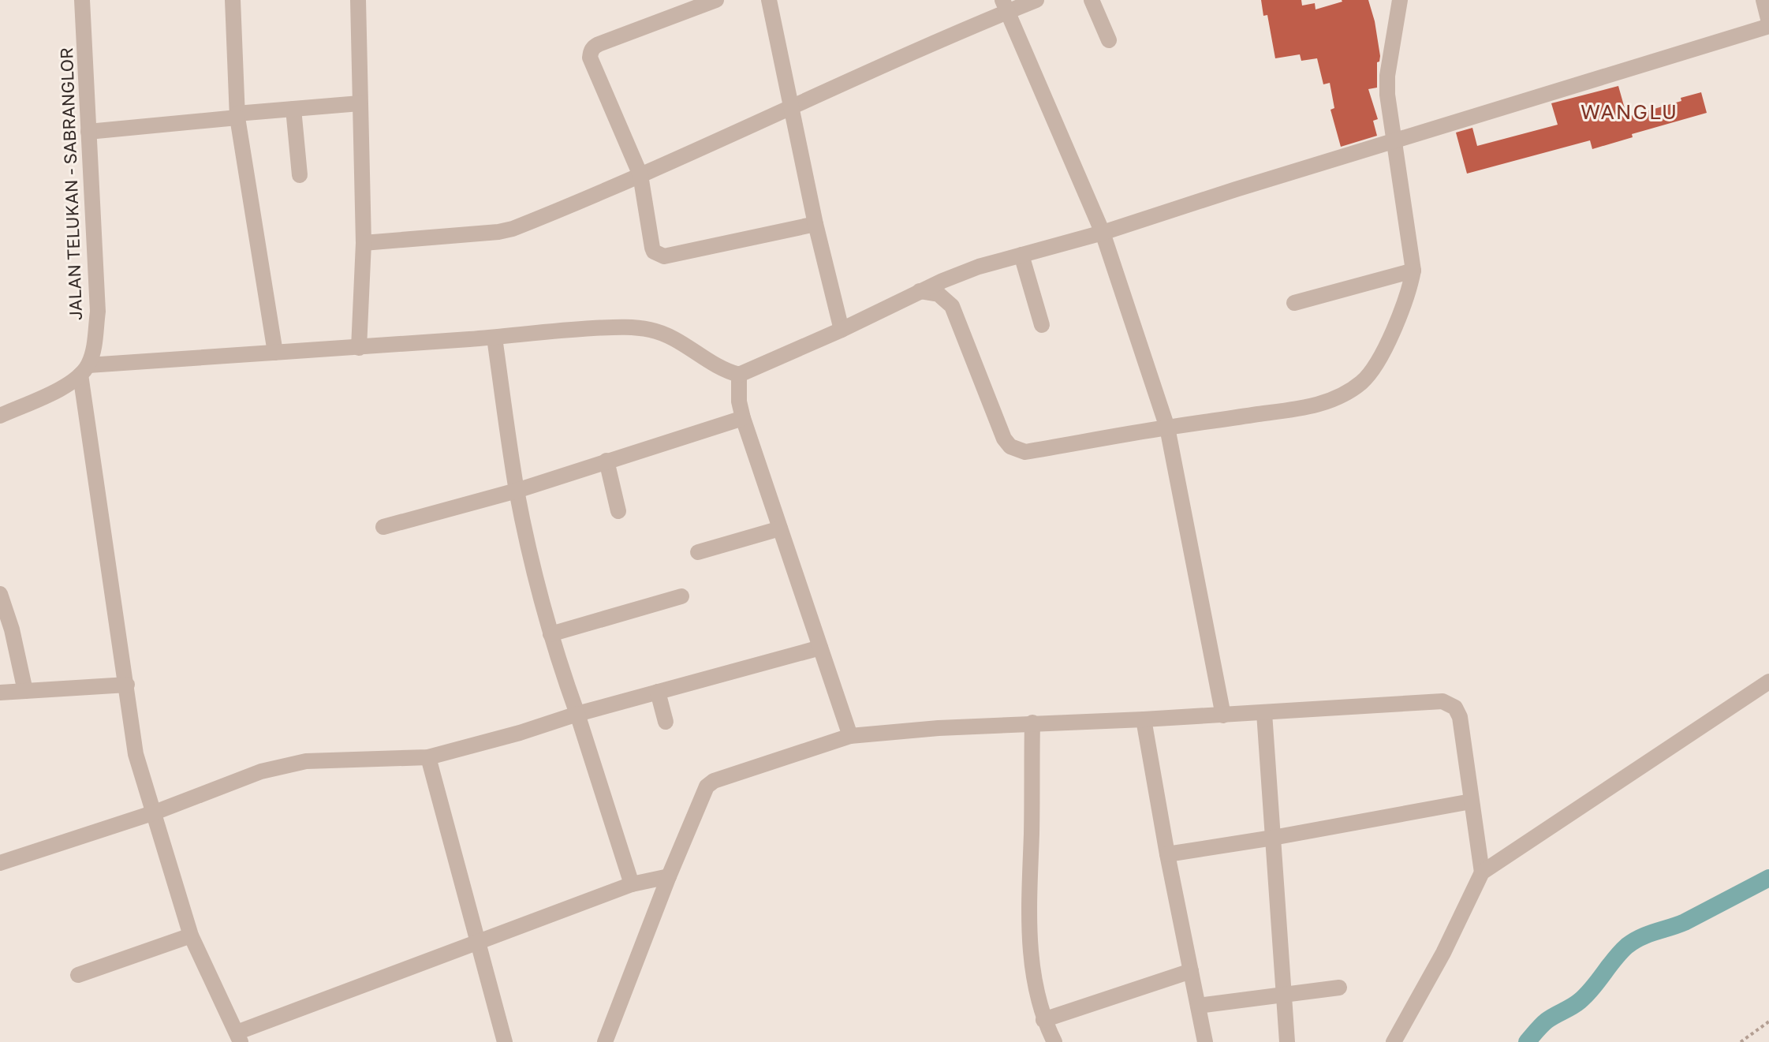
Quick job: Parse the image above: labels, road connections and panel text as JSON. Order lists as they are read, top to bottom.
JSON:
{
  "streets": {
    "street": ["JALAN TELUKAN - SABRANGLOR"]
  },
  "districts": ["WANGLU"]
}
